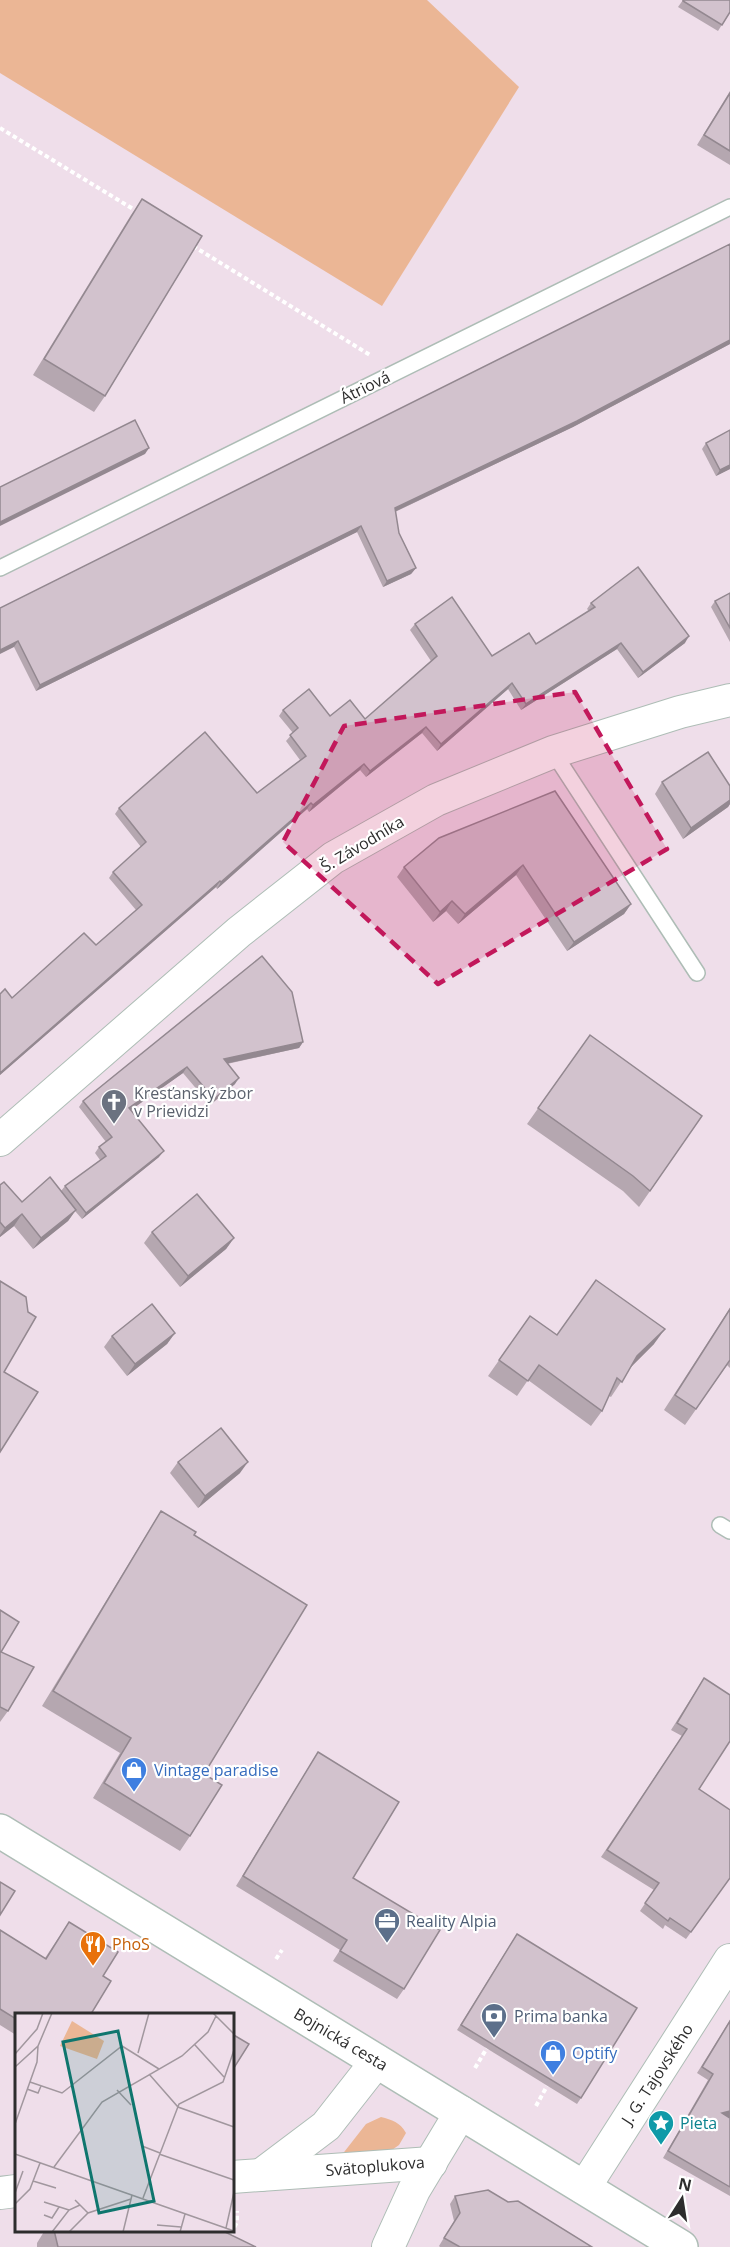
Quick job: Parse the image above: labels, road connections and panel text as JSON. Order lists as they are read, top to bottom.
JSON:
{
  "streets": {
    "street": [
      "Š. Závodníka",
      "Bojnická cesta",
      "J. G. Tajovského",
      "Svätoplukova"
    ],
    "lane": ["Átriová"]
  },
  "crossings": [
    ["Bojnická cesta", "J. G. Tajovského"],
    ["Bojnická cesta", "Svätoplukova"]
  ],
  "places": {
    "church": ["Kresťanský zbor v Prievidzi"],
    "shop": ["Vintage paradise", "Optify"],
    "office": ["Reality Alpia"],
    "restaurant": ["PhoS"],
    "bank": ["Prima banka"],
    "place": ["Pieta"]
  },
  "north": "top"
}
